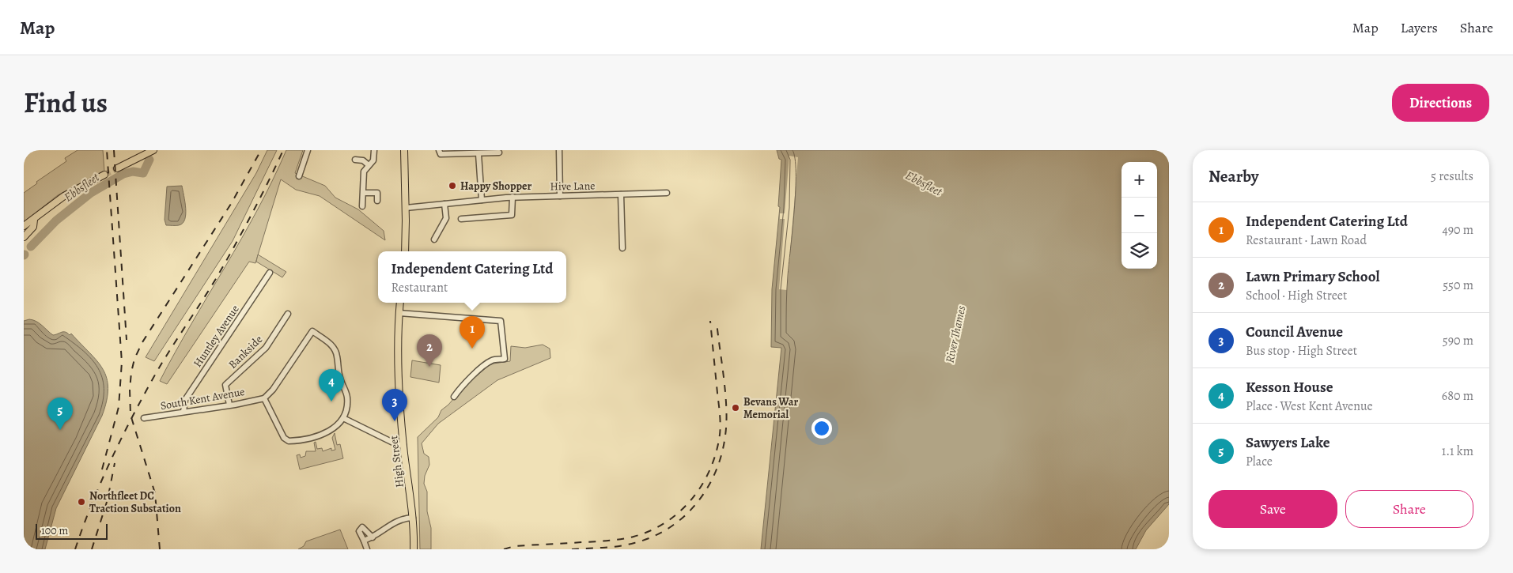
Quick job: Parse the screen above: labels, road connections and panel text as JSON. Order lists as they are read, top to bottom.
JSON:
{
  "streets": {
    "main road": ["High Street"],
    "street": [
      "Hive Lane",
      "Huntley Avenue",
      "Bankside",
      "South Kent Avenue"
    ]
  },
  "crossings": [
    ["Huntley Avenue", "South Kent Avenue"],
    ["Bankside", "South Kent Avenue"]
  ],
  "water": ["Ebbsfleet", "River Thames"],
  "places": ["Happy Shopper", "Bevans War Memorial", "Northfleet DC Traction Substation"],
  "scale_bar": "100 m",
  "page": {
    "header": "Map",
    "nav": ["Map", "Layers", "Share"],
    "title": "Find us",
    "buttons": [
      "Directions",
      ["Save", "Share"]
    ],
    "heading": ["Nearby", "5 results"],
    "map_buttons": ["+", "−"],
    "list": [
      {
        "mark": "1",
        "name": "Independent Catering Ltd",
        "note": "Restaurant · Lawn Road",
        "value": "490 m"
      },
      {
        "mark": "2",
        "name": "Lawn Primary School",
        "note": "School · High Street",
        "value": "550 m"
      },
      {
        "mark": "3",
        "name": "Council Avenue",
        "note": "Bus stop · High Street",
        "value": "590 m"
      },
      {
        "mark": "4",
        "name": "Kesson House",
        "note": "Place · West Kent Avenue",
        "value": "680 m"
      },
      {
        "mark": "5",
        "name": "Sawyers Lake",
        "note": "Place",
        "value": "1.1 km"
      }
    ],
    "popup": ["Independent Catering Ltd", "Restaurant"],
    "pins": [
      "1",
      "2",
      "4",
      "3",
      "5"
    ],
    "scale": "100 m"
  }
}
